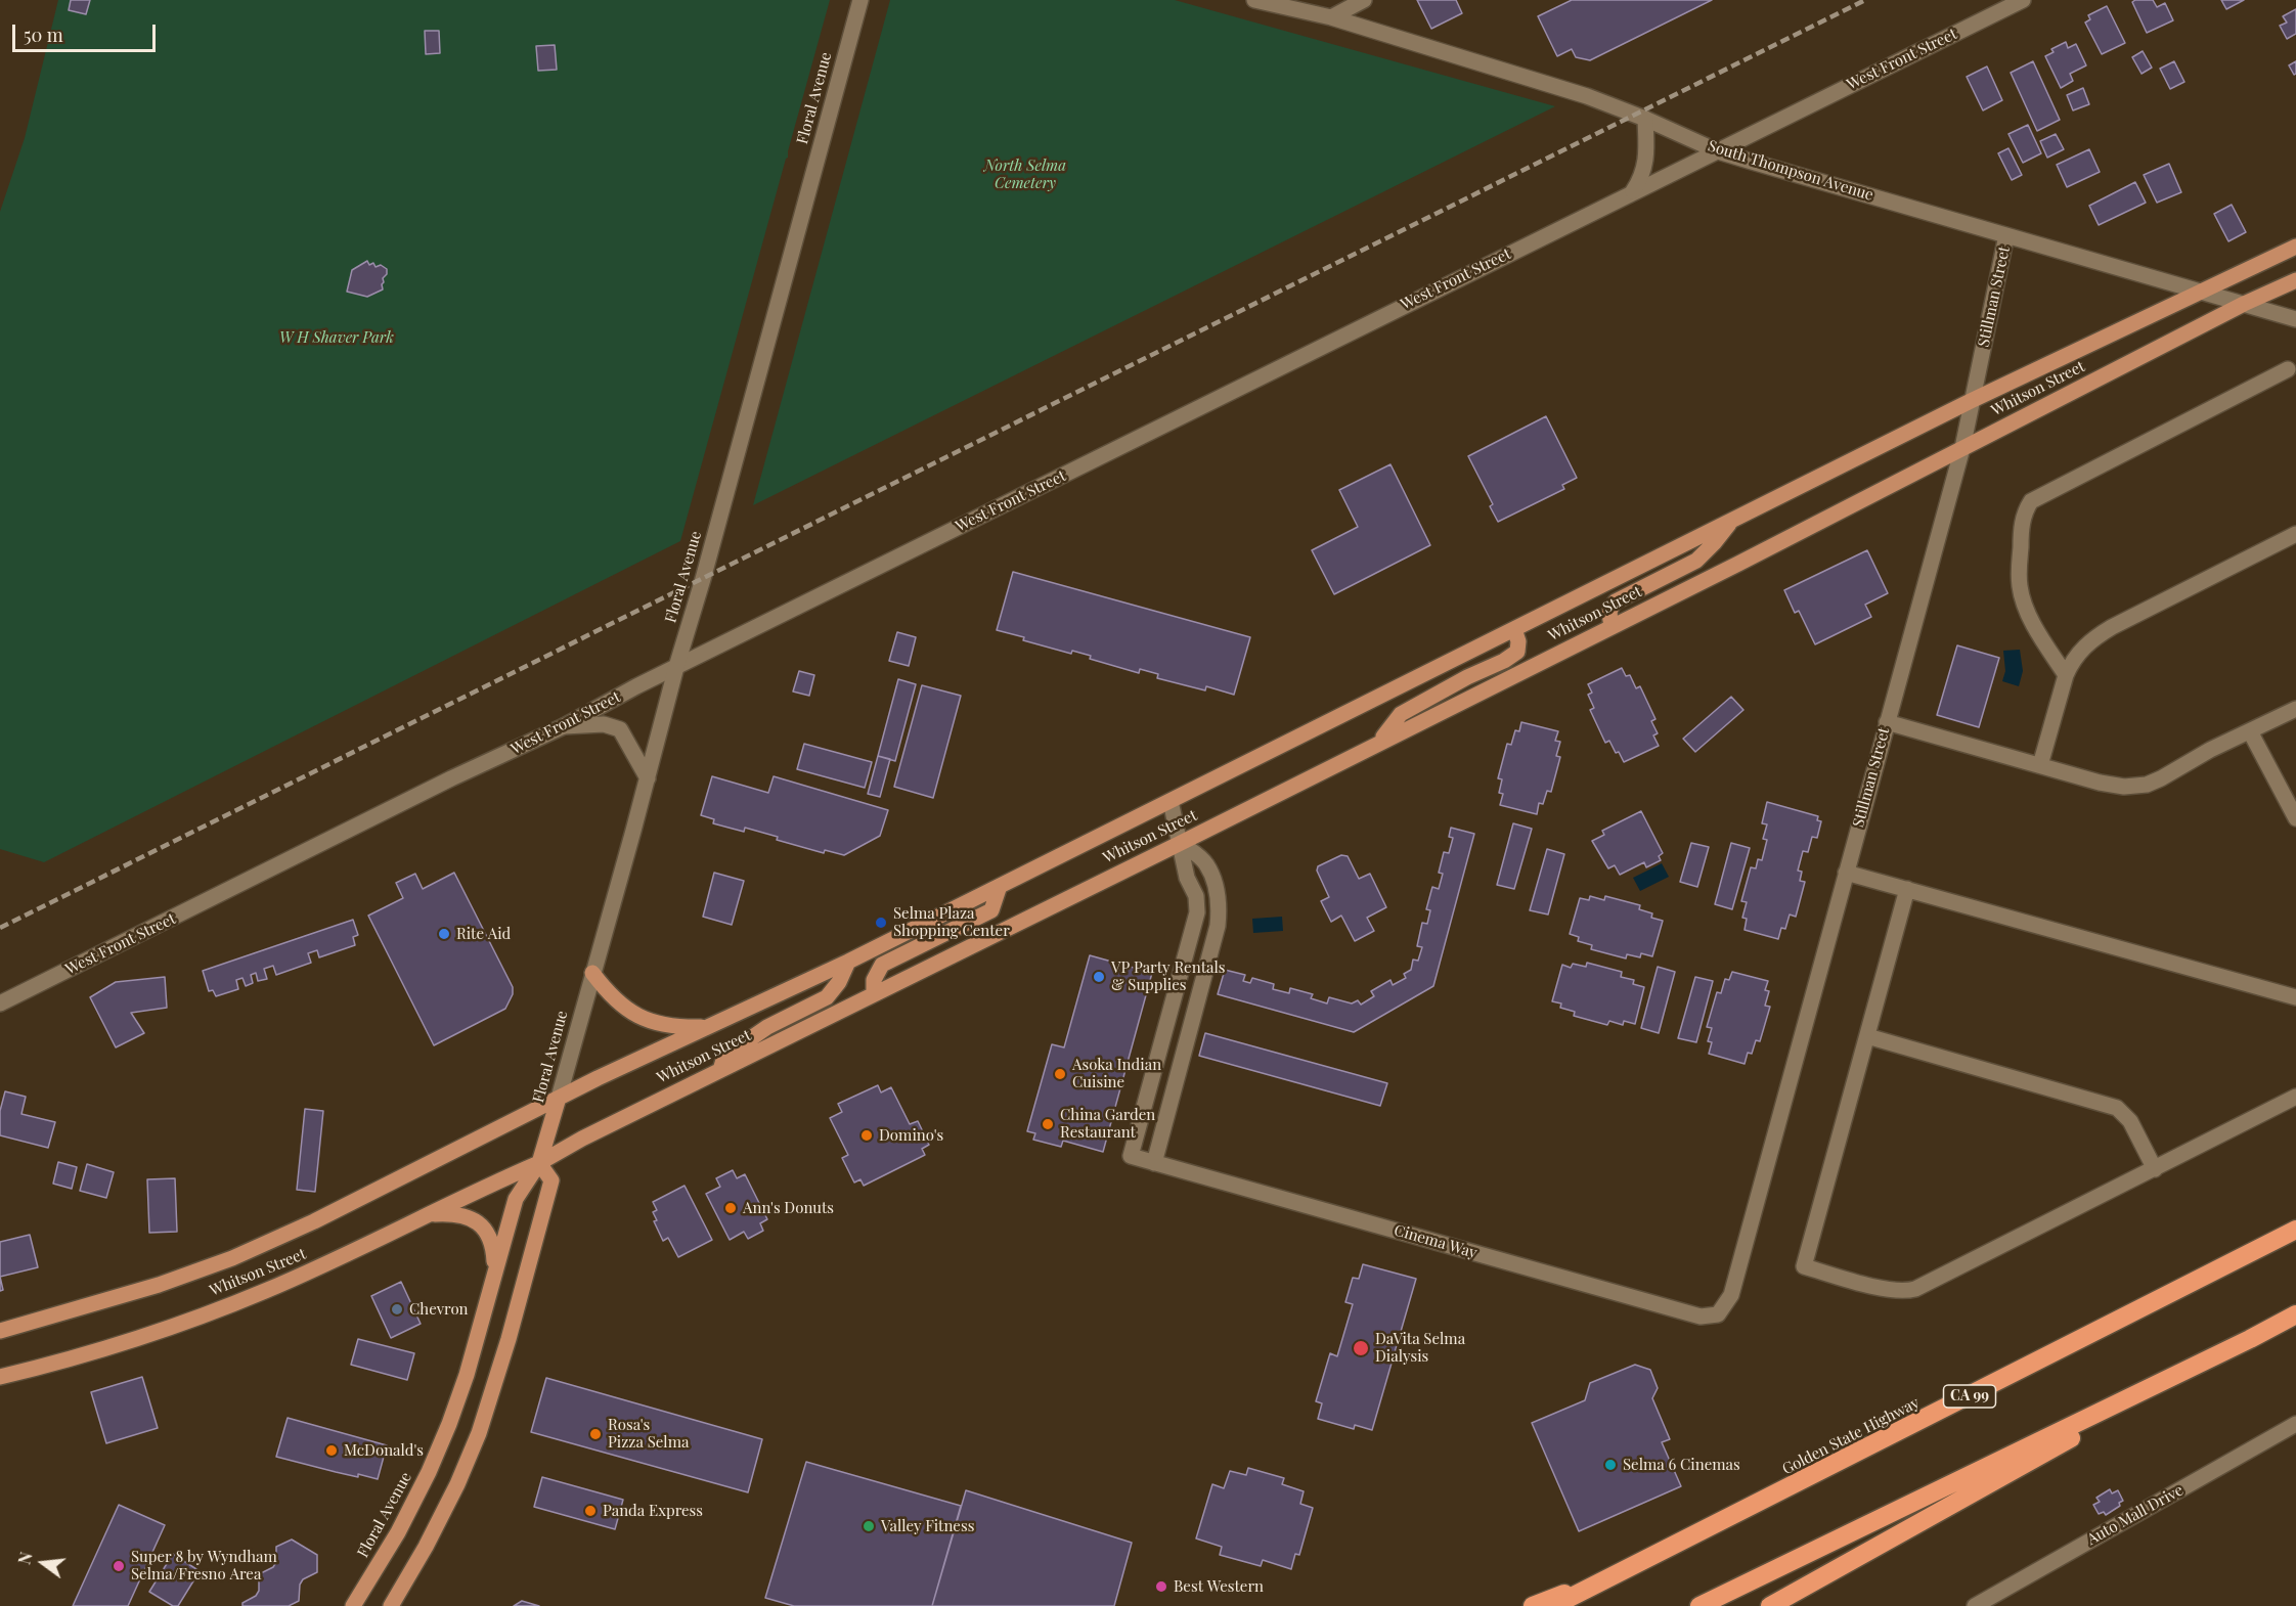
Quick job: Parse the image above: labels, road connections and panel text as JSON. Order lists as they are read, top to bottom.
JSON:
{
  "streets": {
    "highway": ["CA 99", "Golden State Highway"],
    "main road": ["Floral Avenue", "Whitson Street"],
    "street": [
      "West Front Street",
      "South Thompson Avenue",
      "Stillman Street",
      "Cinema Way",
      "Auto Mall Drive"
    ]
  },
  "crossings": [
    ["West Front Street", "Floral Avenue"],
    ["West Front Street", "South Thompson Avenue"],
    ["Floral Avenue", "Whitson Street"],
    ["South Thompson Avenue", "Stillman Street"],
    ["South Thompson Avenue", "Whitson Street"],
    ["Stillman Street", "Whitson Street"],
    ["Stillman Street", "Cinema Way"],
    ["Whitson Street", "Cinema Way"]
  ],
  "parks": ["North Selma Cemetery", "W H Shaver Park"],
  "places": [
    "Selma Plaza Shopping Center",
    "Rite Aid",
    "VP Party Rentals & Supplies",
    "Asoka Indian Cuisine",
    "China Garden Restaurant",
    "Domino's",
    "Ann's Donuts",
    "Chevron",
    "DaVita Selma Dialysis",
    "Rosa's Pizza Selma",
    "McDonald's",
    "Selma 6 Cinemas",
    "Panda Express",
    "Valley Fitness",
    "Super 8 by Wyndham Selma/Fresno Area",
    "Best Western"
  ],
  "scale_bar": "50 m",
  "north": "left"
}
